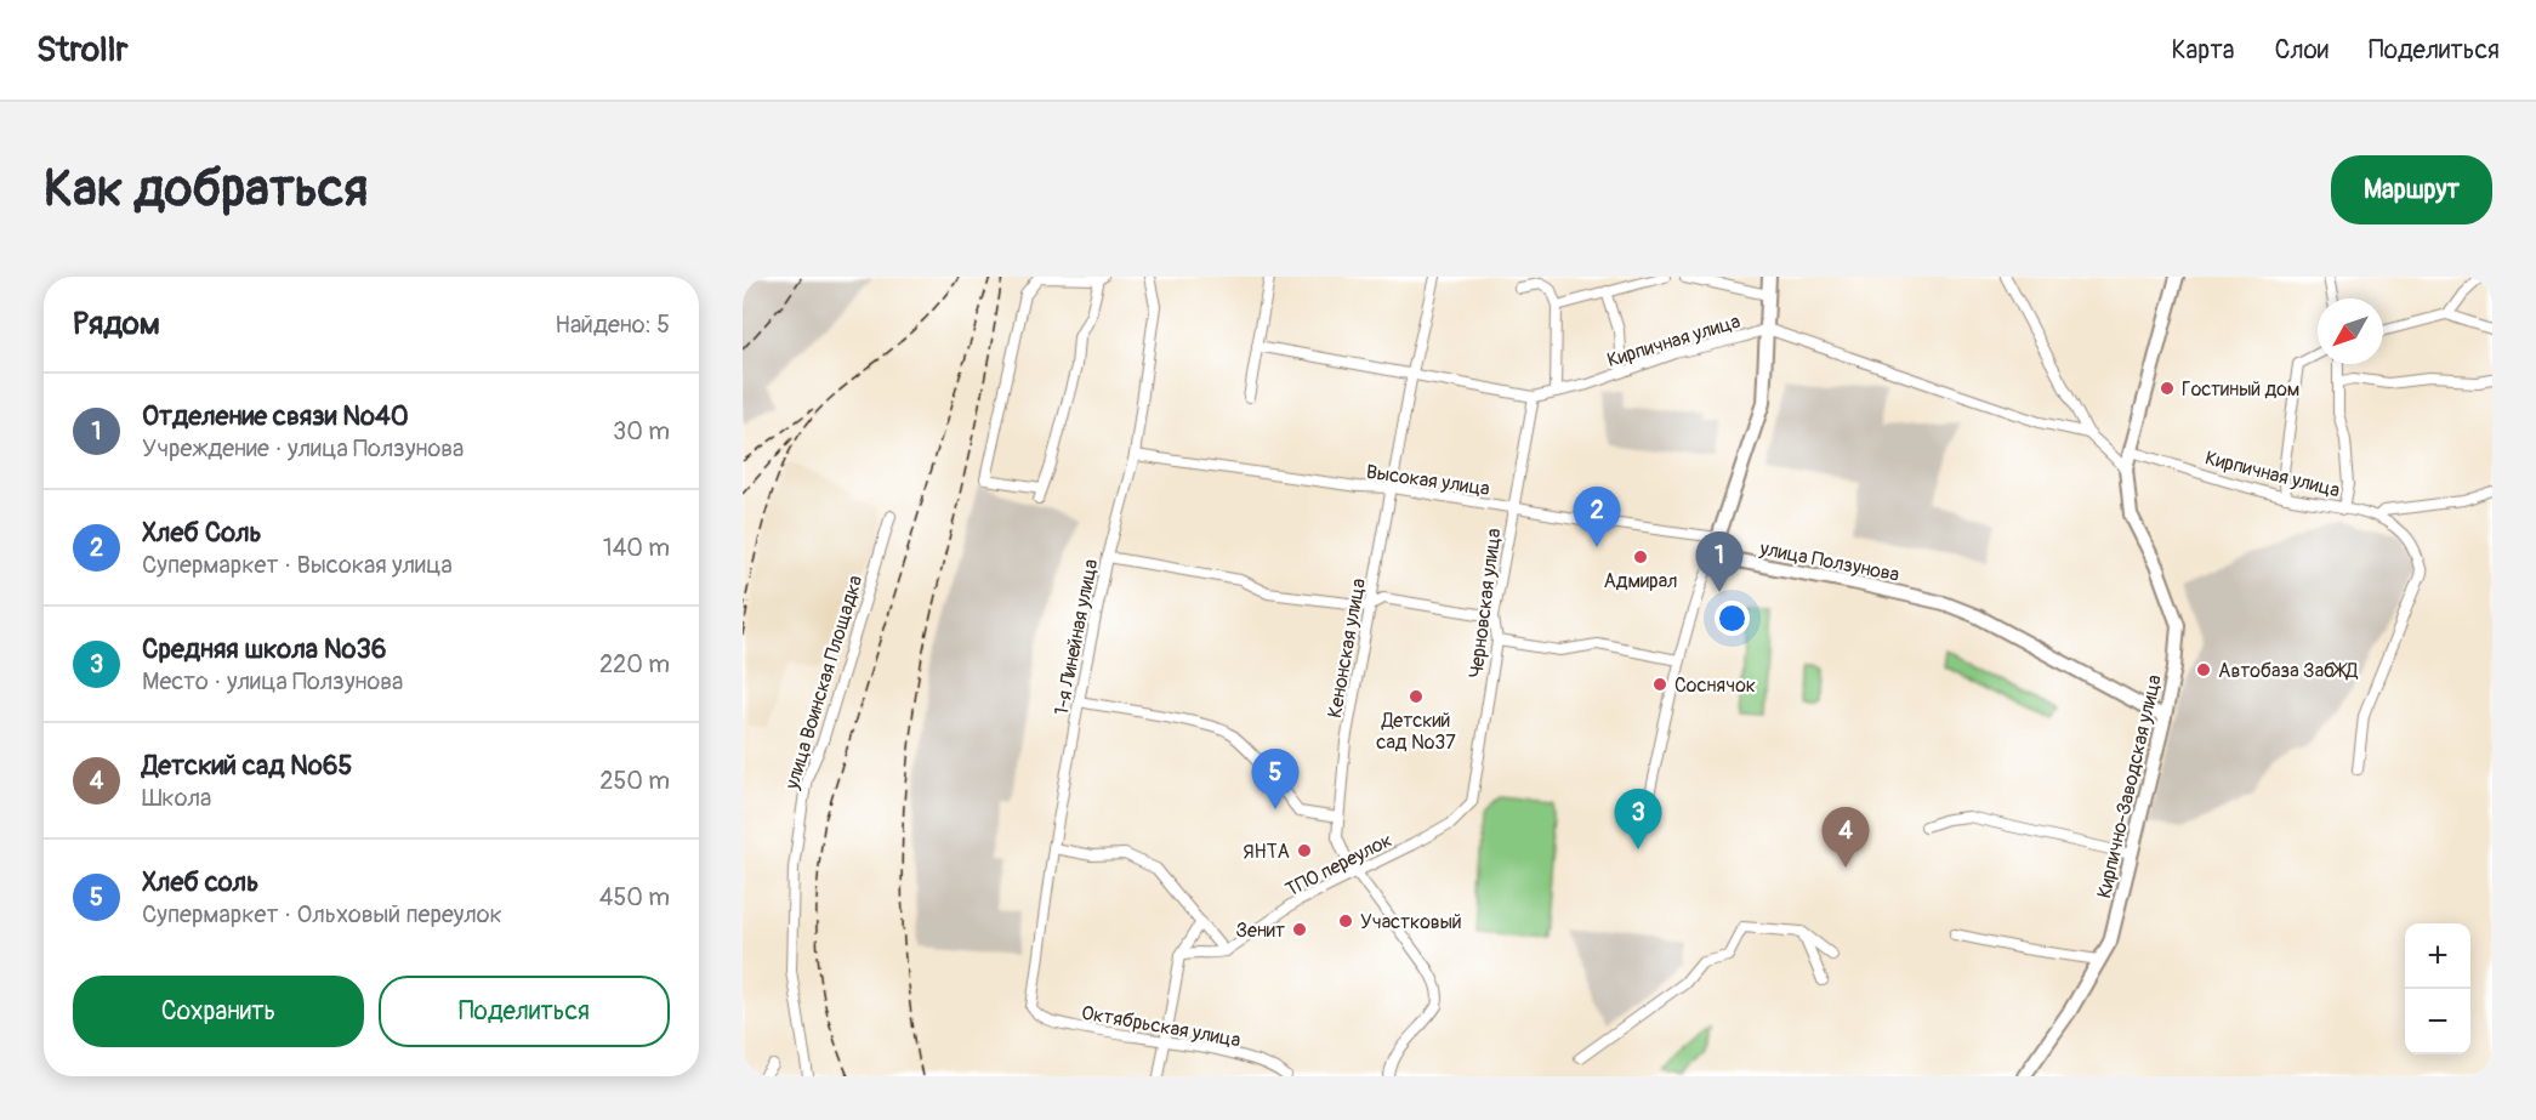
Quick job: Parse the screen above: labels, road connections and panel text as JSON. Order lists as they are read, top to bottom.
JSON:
{
  "streets": {
    "street": [
      "Кирпичная улица",
      "Высокая улица",
      "улица Ползунова",
      "Черновская улица",
      "1-я Линейная улица",
      "Кенонская улица",
      "улица Воинская Площадка",
      "Кирпично-Заводская улица",
      "ТПО переулок",
      "Октябрьская улица"
    ]
  },
  "crossings": [
    ["Кирпичная улица", "Черновская улица"],
    ["Кирпичная улица", "Кенонская улица"],
    ["Кирпичная улица", "Кирпично-Заводская улица"],
    ["Высокая улица", "Черновская улица"],
    ["Высокая улица", "1-я Линейная улица"],
    ["Высокая улица", "Кенонская улица"],
    ["улица Ползунова", "Кирпично-Заводская улица"],
    ["Черновская улица", "ТПО переулок"],
    ["1-я Линейная улица", "Октябрьская улица"],
    ["Кенонская улица", "ТПО переулок"]
  ],
  "places": [
    "Гостиный дом",
    "Адмирал",
    "Автобаза ЗабЖД",
    "Соснячок",
    "Детский сад №37",
    "ЯНТА",
    "Участковый",
    "Зенит"
  ],
  "north": "bottom left",
  "page": {
    "header": "Strollr",
    "nav": ["Карта", "Слои", "Поделиться"],
    "buttons": [
      "Маршрут",
      ["Сохранить", "Поделиться"]
    ],
    "title": "Как добраться",
    "heading": ["Рядом", "Найдено: 5"],
    "list": [
      {
        "mark": "1",
        "name": "Отделение связи №40",
        "note": "Учреждение · улица Ползунова",
        "value": "30 m"
      },
      {
        "mark": "2",
        "name": "Хлеб Соль",
        "note": "Супермаркет · Высокая улица",
        "value": "140 m"
      },
      {
        "mark": "3",
        "name": "Средняя школа №36",
        "note": "Место · улица Ползунова",
        "value": "220 m"
      },
      {
        "mark": "4",
        "name": "Детский сад №65",
        "note": "Школа",
        "value": "250 m"
      },
      {
        "mark": "5",
        "name": "Хлеб соль",
        "note": "Супермаркет · Ольховый переулок",
        "value": "450 m"
      }
    ],
    "pins": [
      "2",
      "1",
      "5",
      "3",
      "4"
    ],
    "map_buttons": ["+", "−"]
  }
}
